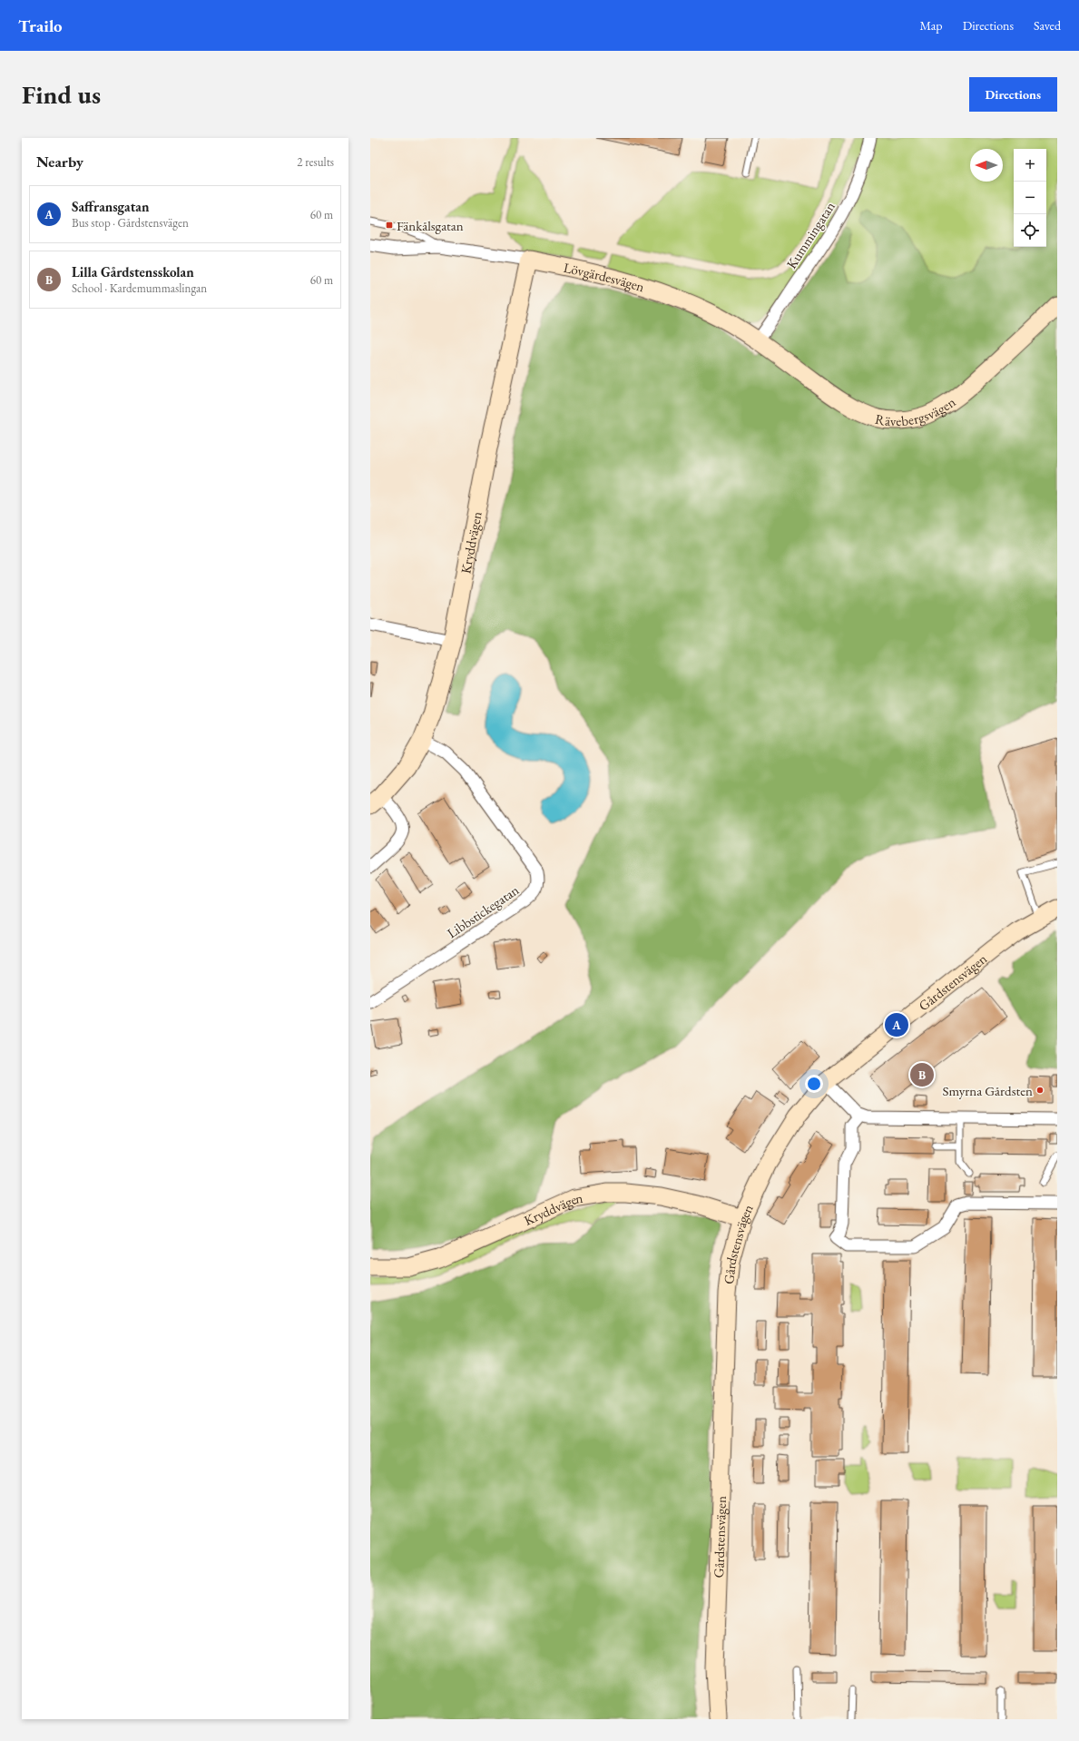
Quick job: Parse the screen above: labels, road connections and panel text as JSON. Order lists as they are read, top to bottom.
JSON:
{
  "streets": {
    "street": [
      "Kummingatan",
      "Lövgärdesvägen",
      "Rävebergsvägen",
      "Kryddvägen",
      "Libbstickegatan",
      "Gårdstensvägen"
    ]
  },
  "crossings": [
    ["Kummingatan", "Lövgärdesvägen"],
    ["Kummingatan", "Rävebergsvägen"],
    ["Lövgärdesvägen", "Rävebergsvägen"],
    ["Lövgärdesvägen", "Kryddvägen"],
    ["Kryddvägen", "Libbstickegatan"],
    ["Kryddvägen", "Gårdstensvägen"]
  ],
  "places": {
    "transit": ["Fänkålsgatan"],
    "other": ["Smyrna Gårdsten"]
  },
  "north": "left",
  "page": {
    "header": "Trailo",
    "nav": ["Map", "Directions", "Saved"],
    "buttons": "Directions",
    "title": "Find us",
    "heading": ["Nearby", "2 results"],
    "map_buttons": ["+", "−"],
    "list": [
      {
        "mark": "A",
        "name": "Saffransgatan",
        "note": "Bus stop · Gårdstensvägen",
        "value": "60 m"
      },
      {
        "mark": "B",
        "name": "Lilla Gårdstensskolan",
        "note": "School · Kardemummaslingan",
        "value": "60 m"
      }
    ],
    "pins": ["A", "B"]
  }
}
